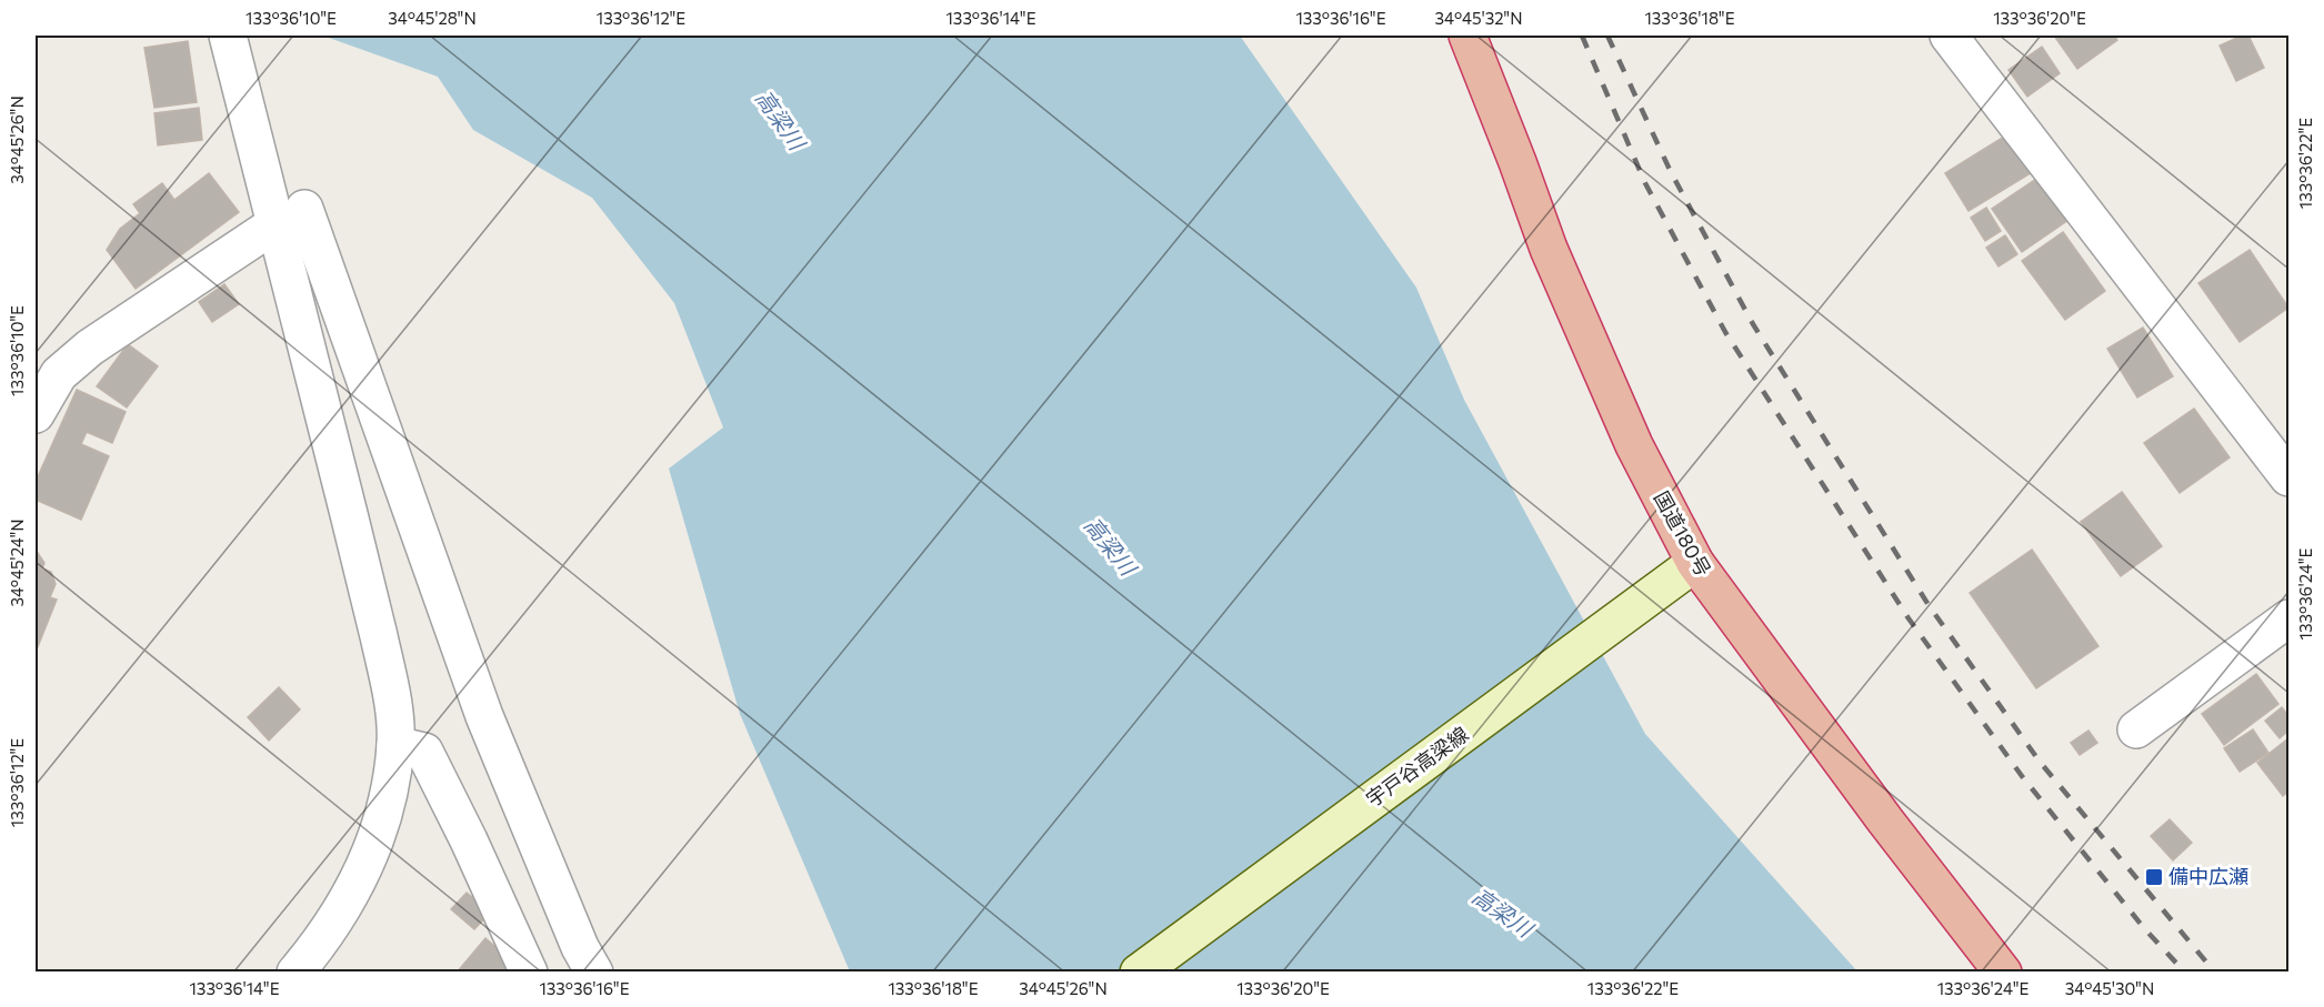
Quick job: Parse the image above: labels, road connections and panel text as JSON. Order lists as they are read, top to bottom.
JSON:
{
  "streets": {
    "highway": ["国道180号"],
    "main road": ["宇戸谷高梁線"]
  },
  "crossings": [
    ["国道180号", "宇戸谷高梁線"]
  ],
  "water": ["高梁川"],
  "places": {
    "transit": ["備中広瀬"]
  },
  "coordinates": [
    "133°36'10\"E",
    "34°45'28\"N",
    "133°36'12\"E",
    "133°36'14\"E",
    "133°36'16\"E",
    "34°45'32\"N",
    "133°36'18\"E",
    "133°36'20\"E",
    "34°45'26\"N",
    "133°36'22\"E",
    "34°45'24\"N",
    "133°36'24\"E",
    "34°45'30\"N"
  ]
}
